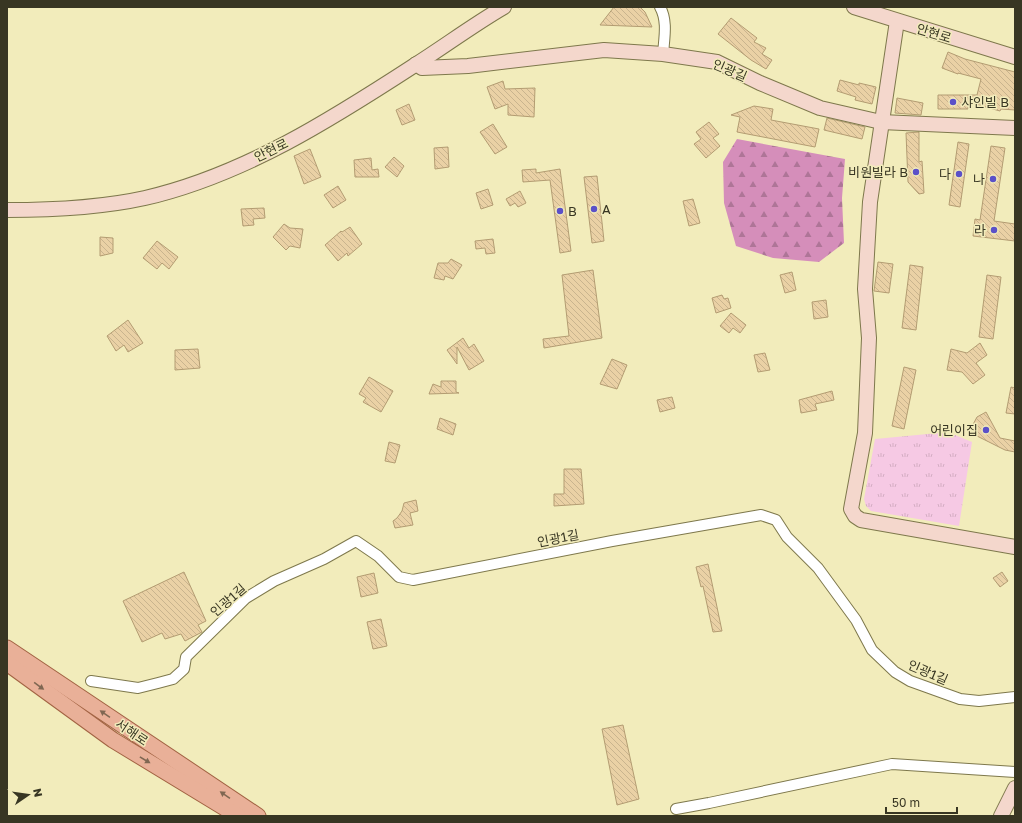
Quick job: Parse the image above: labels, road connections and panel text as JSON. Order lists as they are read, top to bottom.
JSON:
{
  "streets": {
    "main road": ["서해로"],
    "street": ["안현로", "인광길", "인광1길"]
  },
  "crossings": [
    ["안현로", "인광길"]
  ],
  "places": [
    "샤인빌 B",
    "비원빌라 B",
    "다",
    "나",
    "A",
    "B",
    "라",
    "어린이집"
  ],
  "scale_bar": "50 m",
  "north": "right"
}
